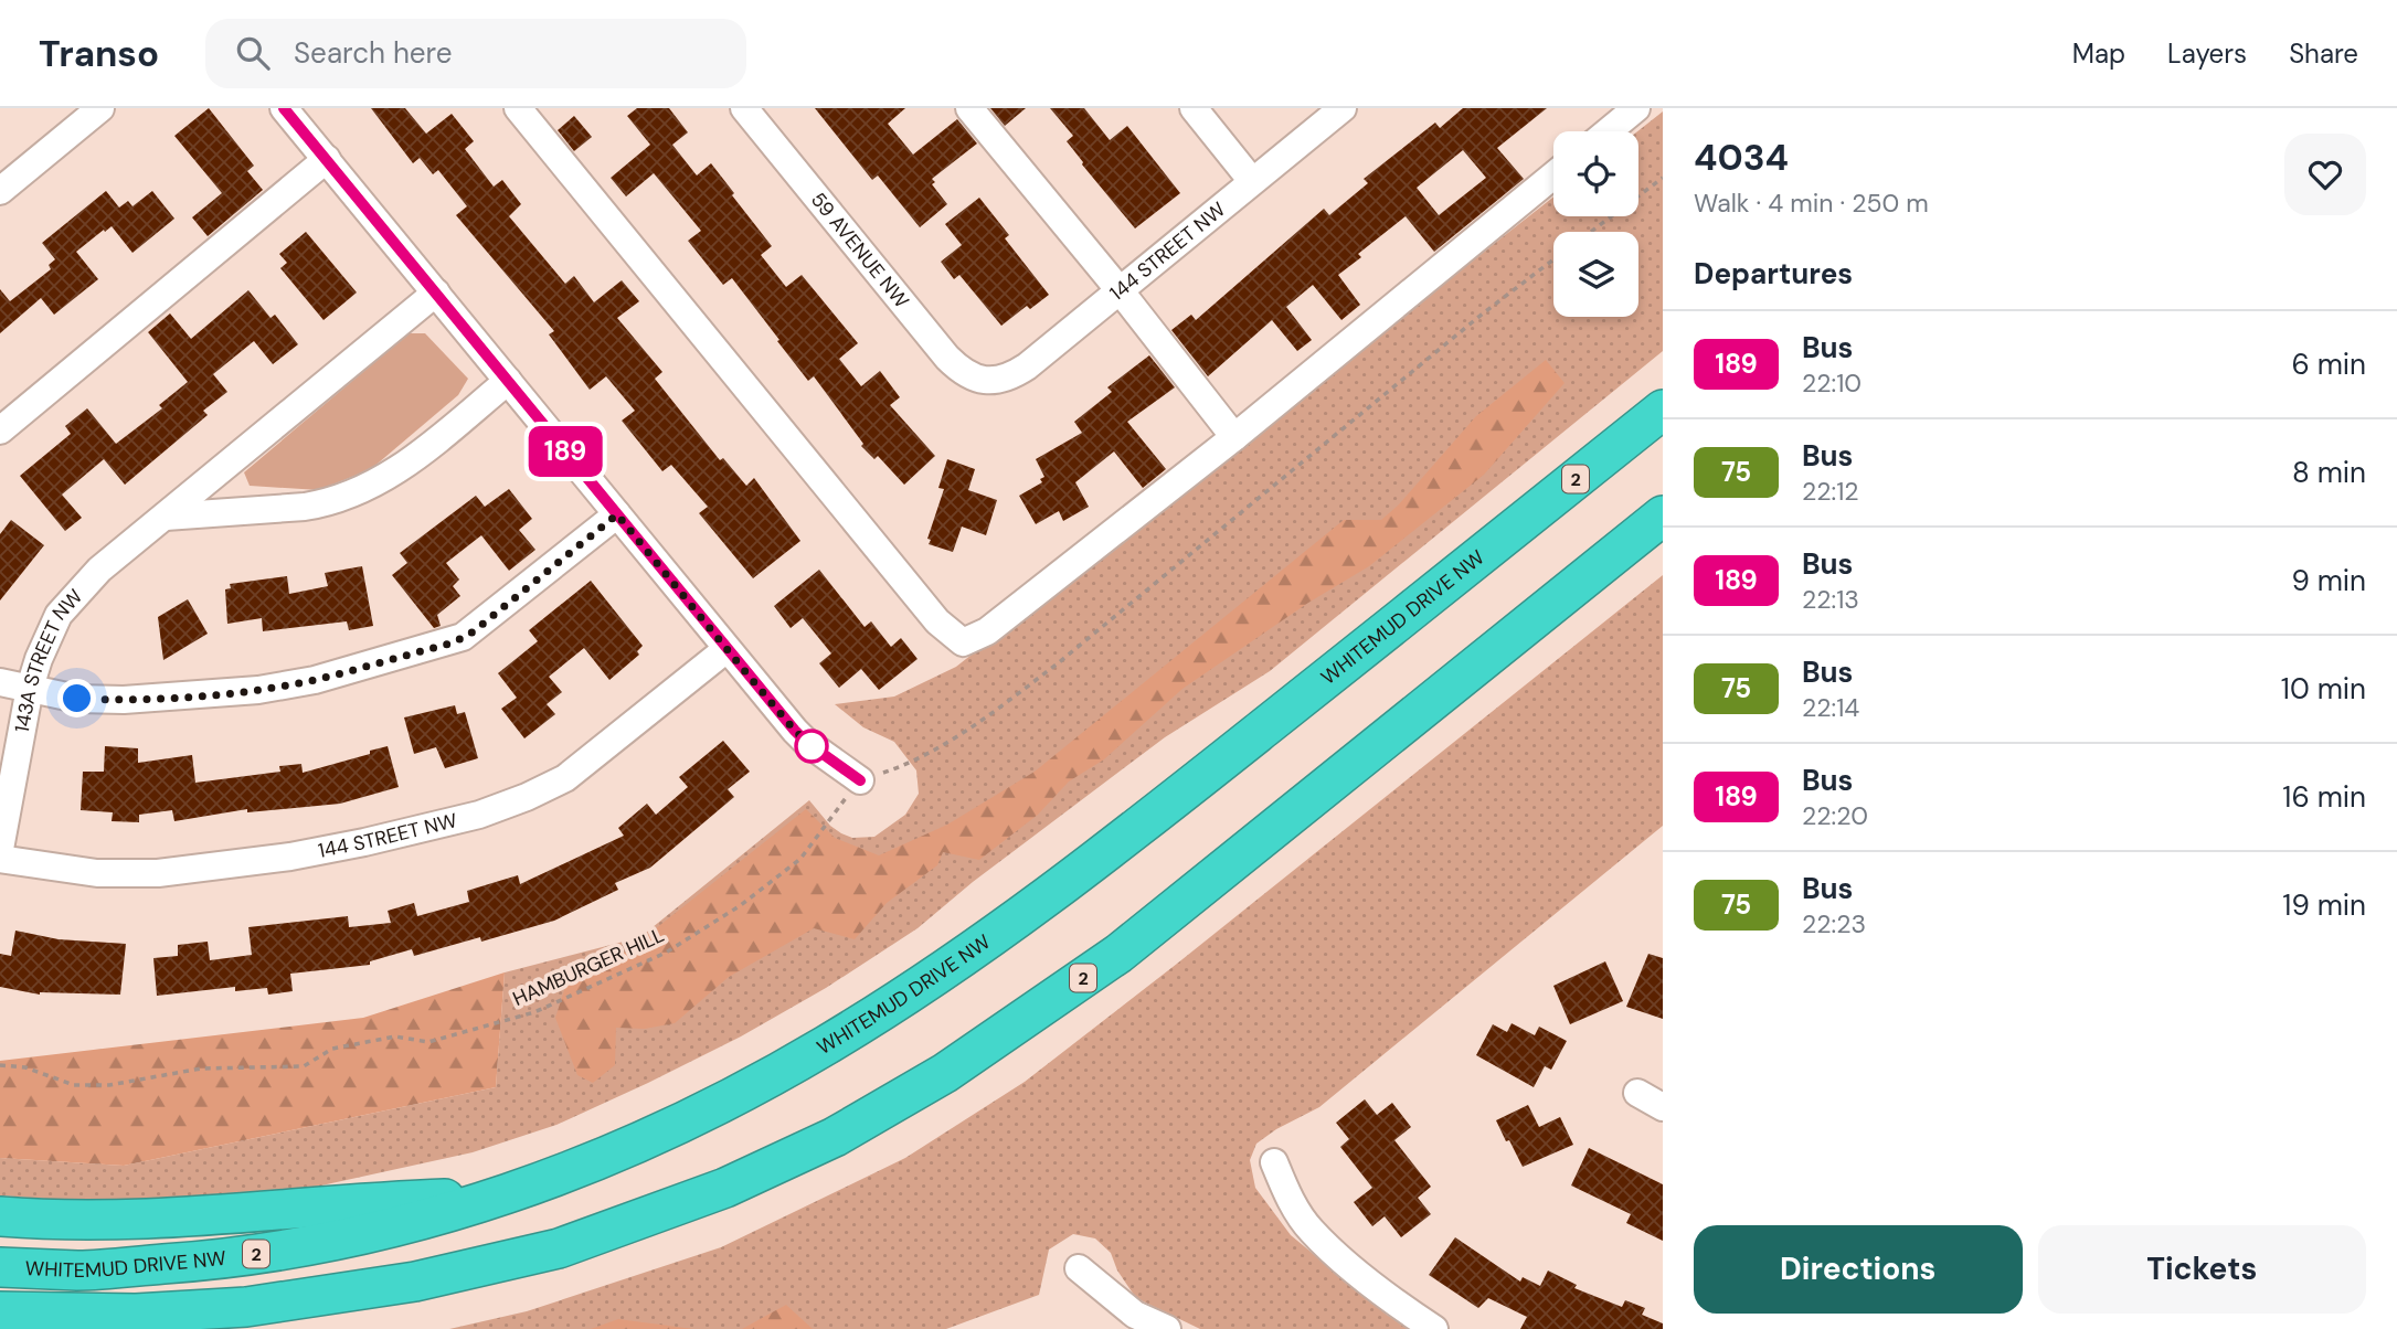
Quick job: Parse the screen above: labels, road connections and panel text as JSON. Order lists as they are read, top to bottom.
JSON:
{
  "streets": {
    "highway": ["2", "WHITEMUD DRIVE NW"],
    "street": ["59 AVENUE NW", "144 STREET NW", "143A STREET NW"],
    "path": ["HAMBURGER HILL"]
  },
  "crossings": [
    ["59 AVENUE NW", "144 STREET NW"]
  ],
  "lines": ["bus line 189"],
  "page": {
    "header": "Transo",
    "search": "Search here",
    "nav": ["Map", "Layers", "Share"],
    "on_map": "189",
    "heading": [
      ["4034", "Walk · 4 min · 250 m"],
      "Departures"
    ],
    "list": [
      {
        "mark": "189",
        "name": "Bus",
        "note": "22:10",
        "value": "6 min"
      },
      {
        "mark": "75",
        "name": "Bus",
        "note": "22:12",
        "value": "8 min"
      },
      {
        "mark": "189",
        "name": "Bus",
        "note": "22:13",
        "value": "9 min"
      },
      {
        "mark": "75",
        "name": "Bus",
        "note": "22:14",
        "value": "10 min"
      },
      {
        "mark": "189",
        "name": "Bus",
        "note": "22:20",
        "value": "16 min"
      },
      {
        "mark": "75",
        "name": "Bus",
        "note": "22:23",
        "value": "19 min"
      }
    ],
    "buttons": ["Directions", "Tickets"]
  }
}
